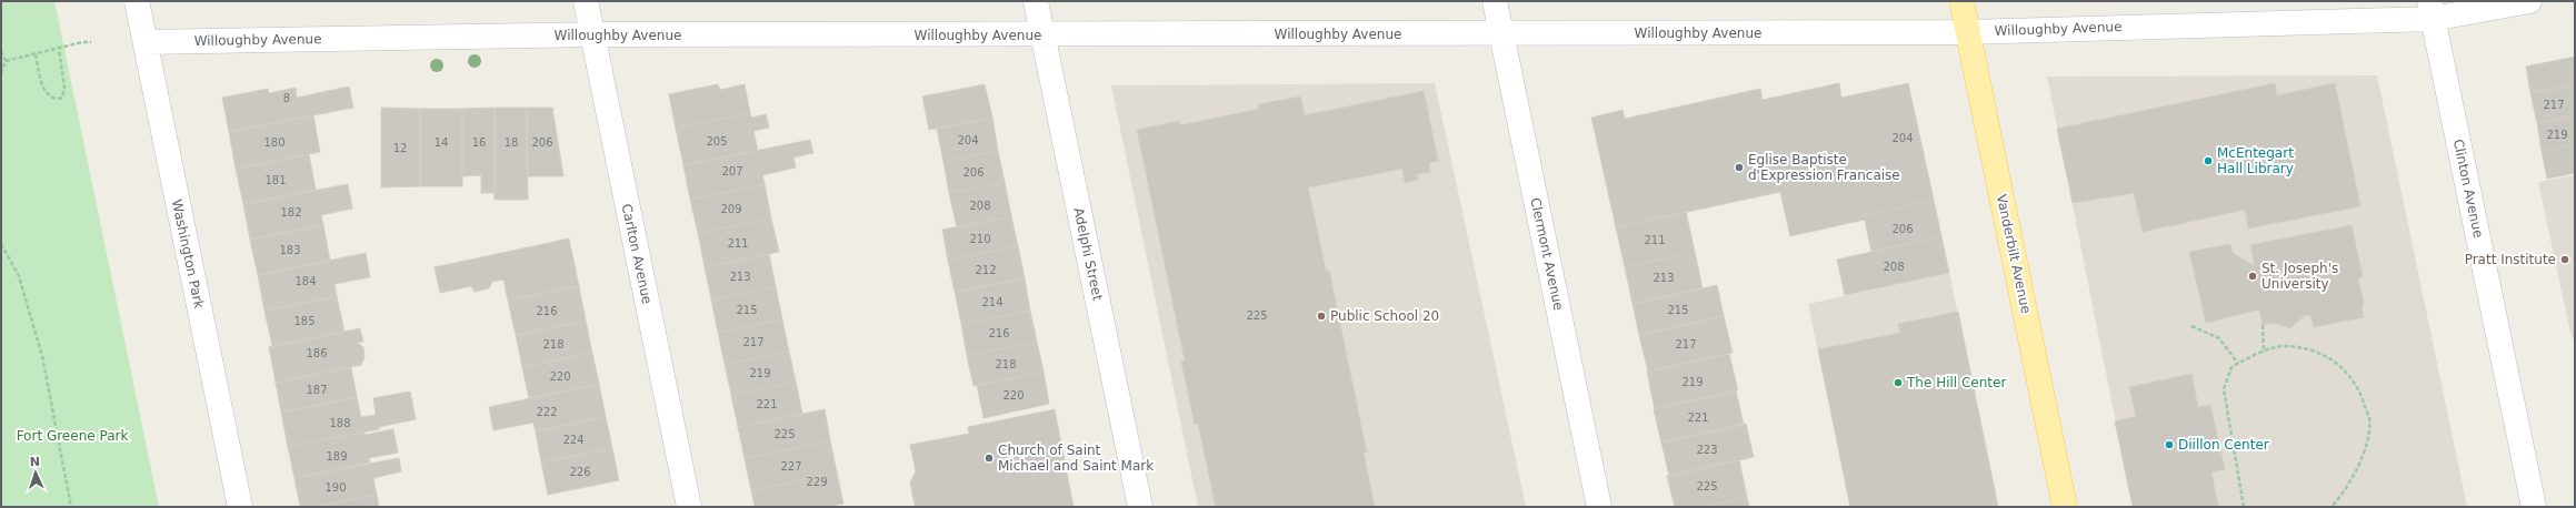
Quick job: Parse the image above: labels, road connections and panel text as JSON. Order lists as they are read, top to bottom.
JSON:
{
  "streets": {
    "main road": ["Vanderbilt Avenue"],
    "street": [
      "Willoughby Avenue",
      "Clinton Avenue",
      "Washington Park",
      "Carlton Avenue",
      "Adelphi Street",
      "Clermont Avenue"
    ]
  },
  "crossings": [
    ["Willoughby Avenue", "Clinton Avenue"],
    ["Willoughby Avenue", "Washington Park"],
    ["Willoughby Avenue", "Carlton Avenue"],
    ["Willoughby Avenue", "Adelphi Street"],
    ["Willoughby Avenue", "Clermont Avenue"],
    ["Willoughby Avenue", "Vanderbilt Avenue"]
  ],
  "parks": ["Fort Greene Park"],
  "places": [
    "McEntegart Hall Library",
    "Eglise Baptiste d'Expression Francaise",
    "Pratt Institute",
    "St. Joseph's University",
    "Public School 20",
    "The Hill Center",
    "Diillon Center",
    "Church of Saint Michael and Saint Mark"
  ],
  "house_numbers": [
    "8",
    "217",
    "219",
    "204",
    "204",
    "205",
    "180",
    "14",
    "16",
    "18",
    "206",
    "12",
    "207",
    "206",
    "181",
    "208",
    "209",
    "182",
    "206",
    "210",
    "211",
    "211",
    "183",
    "208",
    "212",
    "213",
    "213",
    "184",
    "214",
    "215",
    "215",
    "216",
    "225",
    "185",
    "216",
    "217",
    "218",
    "217",
    "186",
    "218",
    "219",
    "220",
    "219",
    "187",
    "220",
    "221",
    "222",
    "221",
    "188",
    "225",
    "224",
    "223",
    "189",
    "227",
    "226",
    "229",
    "225",
    "190"
  ],
  "north": "top"
}
